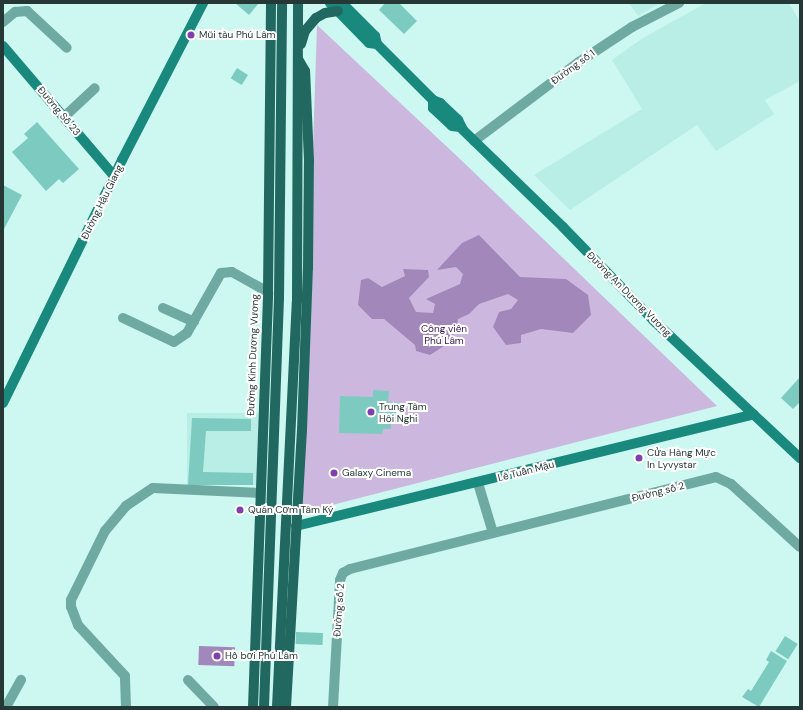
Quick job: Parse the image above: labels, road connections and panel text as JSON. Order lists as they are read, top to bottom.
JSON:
{
  "streets": {
    "main road": [
      "Đường Số 23",
      "Đường Hậu Giang",
      "Đường An Dương Vương",
      "Đường Kinh Dương Vương",
      "Lê Tuấn Mậu"
    ],
    "street": ["Đường số 1", "Đường số 2"]
  },
  "crossings": [
    ["Đường số 1", "Đường An Dương Vương"],
    ["Đường Số 23", "Đường Hậu Giang"],
    ["Đường An Dương Vương", "Lê Tuấn Mậu"]
  ],
  "parks": ["Công viên Phú Lâm"],
  "places": [
    "Mũi tàu Phú Lâm",
    "Trung Tâm Hôi Nghi",
    "Cửa Hàng Mực In Lyvystar",
    "Galaxy Cinema",
    "Quán Cơm Tâm Ký",
    "Hồ bơi Phú Lâm"
  ]
}
